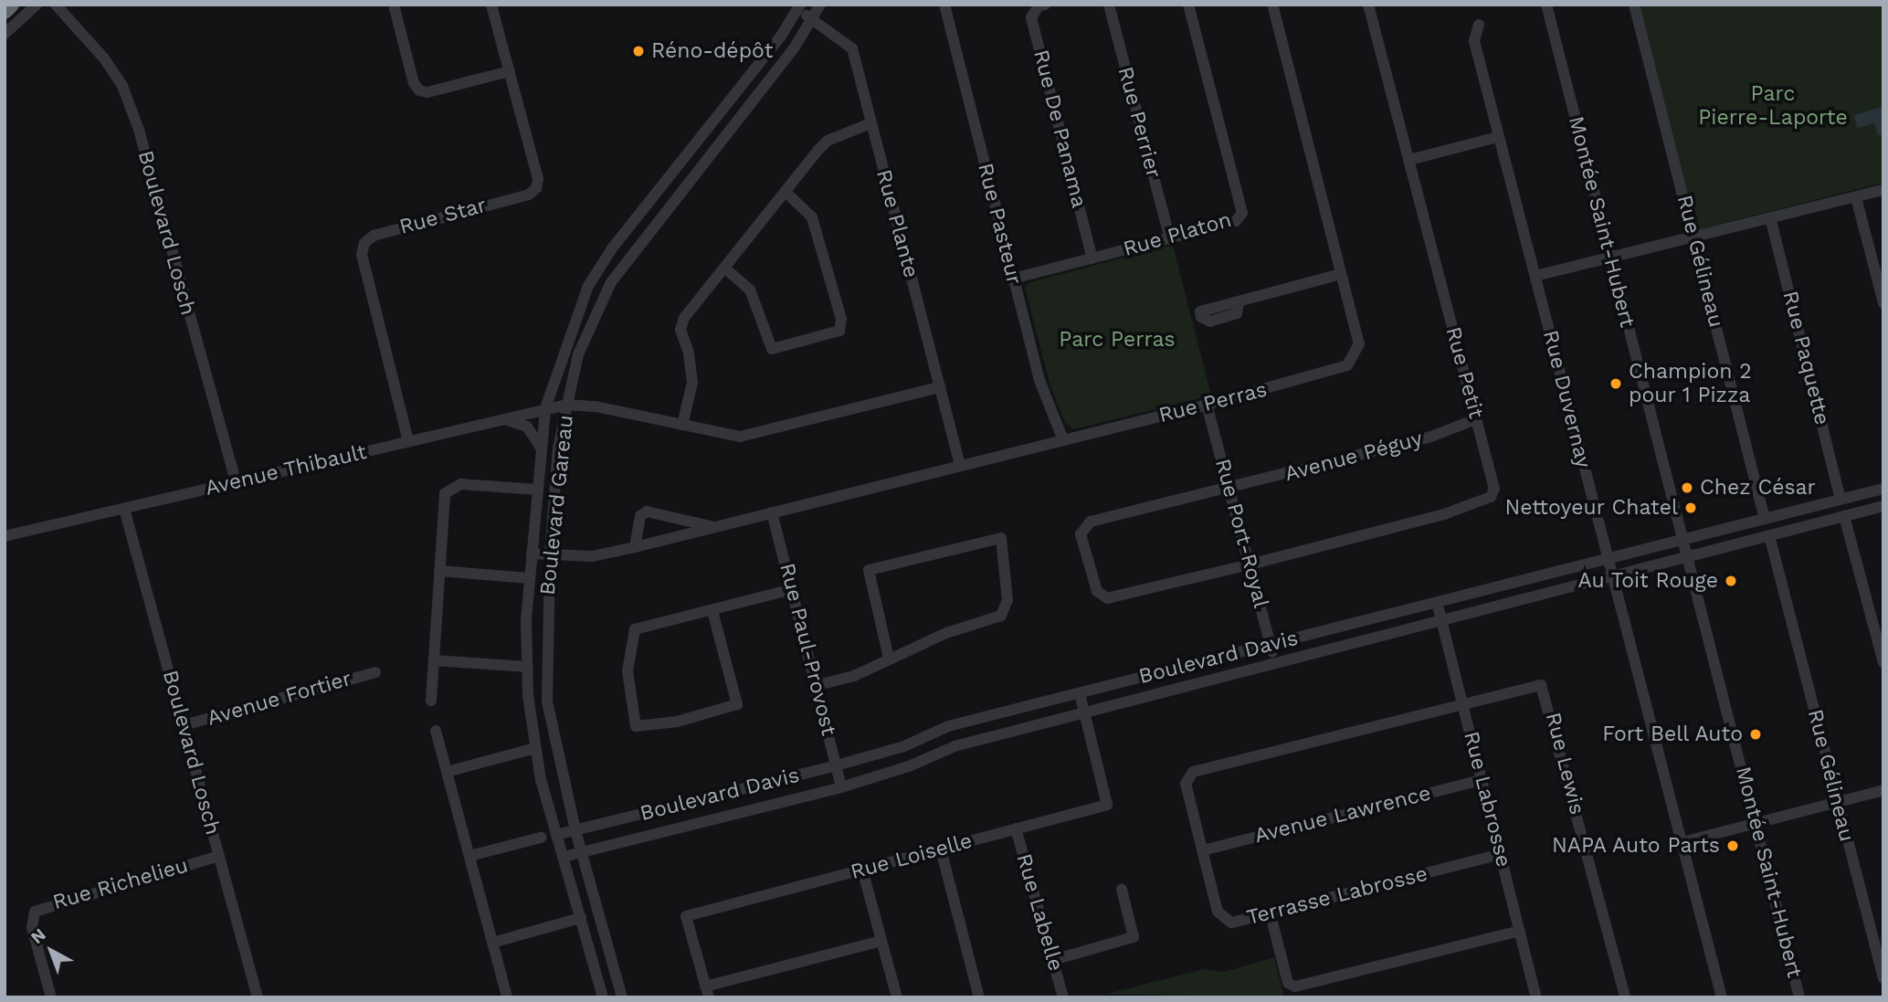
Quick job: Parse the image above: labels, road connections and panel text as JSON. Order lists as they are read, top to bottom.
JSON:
{
  "streets": {
    "street": [
      "Rue Perrier",
      "Rue De Panama",
      "Rue Star",
      "Montée Saint-Hubert",
      "Rue Plante",
      "Rue Pasteur",
      "Boulevard Losch",
      "Rue Platon",
      "Rue Gélineau",
      "Rue Paquette",
      "Rue Petit",
      "Rue Duvernay",
      "Rue Perras",
      "Avenue Péguy",
      "Avenue Thibault",
      "Boulevard Gareau",
      "Rue Port-Royal",
      "Rue Paul-Provost",
      "Boulevard Davis",
      "Avenue Fortier",
      "Rue Lewis",
      "Rue Labrosse",
      "Avenue Lawrence",
      "Rue Loiselle",
      "Rue Richelieu",
      "Terrasse Labrosse",
      "Rue Labelle"
    ]
  },
  "crossings": [
    ["Rue Perrier", "Rue Platon"],
    ["Rue De Panama", "Rue Platon"],
    ["Rue Star", "Avenue Thibault"],
    ["Montée Saint-Hubert", "Boulevard Davis"],
    ["Rue Plante", "Rue Perras"],
    ["Rue Plante", "Avenue Thibault"],
    ["Rue Plante", "Boulevard Gareau"],
    ["Rue Pasteur", "Rue Platon"],
    ["Rue Pasteur", "Rue Perras"],
    ["Boulevard Losch", "Avenue Thibault"],
    ["Boulevard Losch", "Avenue Fortier"],
    ["Boulevard Losch", "Rue Richelieu"],
    ["Rue Gélineau", "Boulevard Davis"],
    ["Rue Paquette", "Boulevard Davis"],
    ["Rue Petit", "Avenue Péguy"],
    ["Rue Petit", "Rue Port-Royal"],
    ["Rue Duvernay", "Boulevard Davis"],
    ["Rue Perras", "Boulevard Gareau"],
    ["Rue Perras", "Rue Port-Royal"],
    ["Rue Perras", "Rue Paul-Provost"],
    ["Avenue Péguy", "Rue Port-Royal"],
    ["Avenue Thibault", "Boulevard Gareau"],
    ["Boulevard Gareau", "Boulevard Davis"],
    ["Rue Port-Royal", "Boulevard Davis"],
    ["Rue Paul-Provost", "Boulevard Davis"],
    ["Boulevard Davis", "Rue Labrosse"],
    ["Boulevard Davis", "Rue Loiselle"],
    ["Rue Lewis", "Rue Labrosse"],
    ["Rue Lewis", "Terrasse Labrosse"],
    ["Rue Labrosse", "Avenue Lawrence"],
    ["Rue Labrosse", "Terrasse Labrosse"],
    ["Avenue Lawrence", "Terrasse Labrosse"],
    ["Rue Loiselle", "Rue Labelle"]
  ],
  "parks": ["Parc Pierre-Laporte", "Parc Perras"],
  "places": [
    "Réno-dépôt",
    "Champion 2 pour 1 Pizza",
    "Chez César",
    "Nettoyeur Chatel",
    "Au Toit Rouge",
    "Fort Bell Auto",
    "NAPA Auto Parts"
  ],
  "north": "top left"
}
